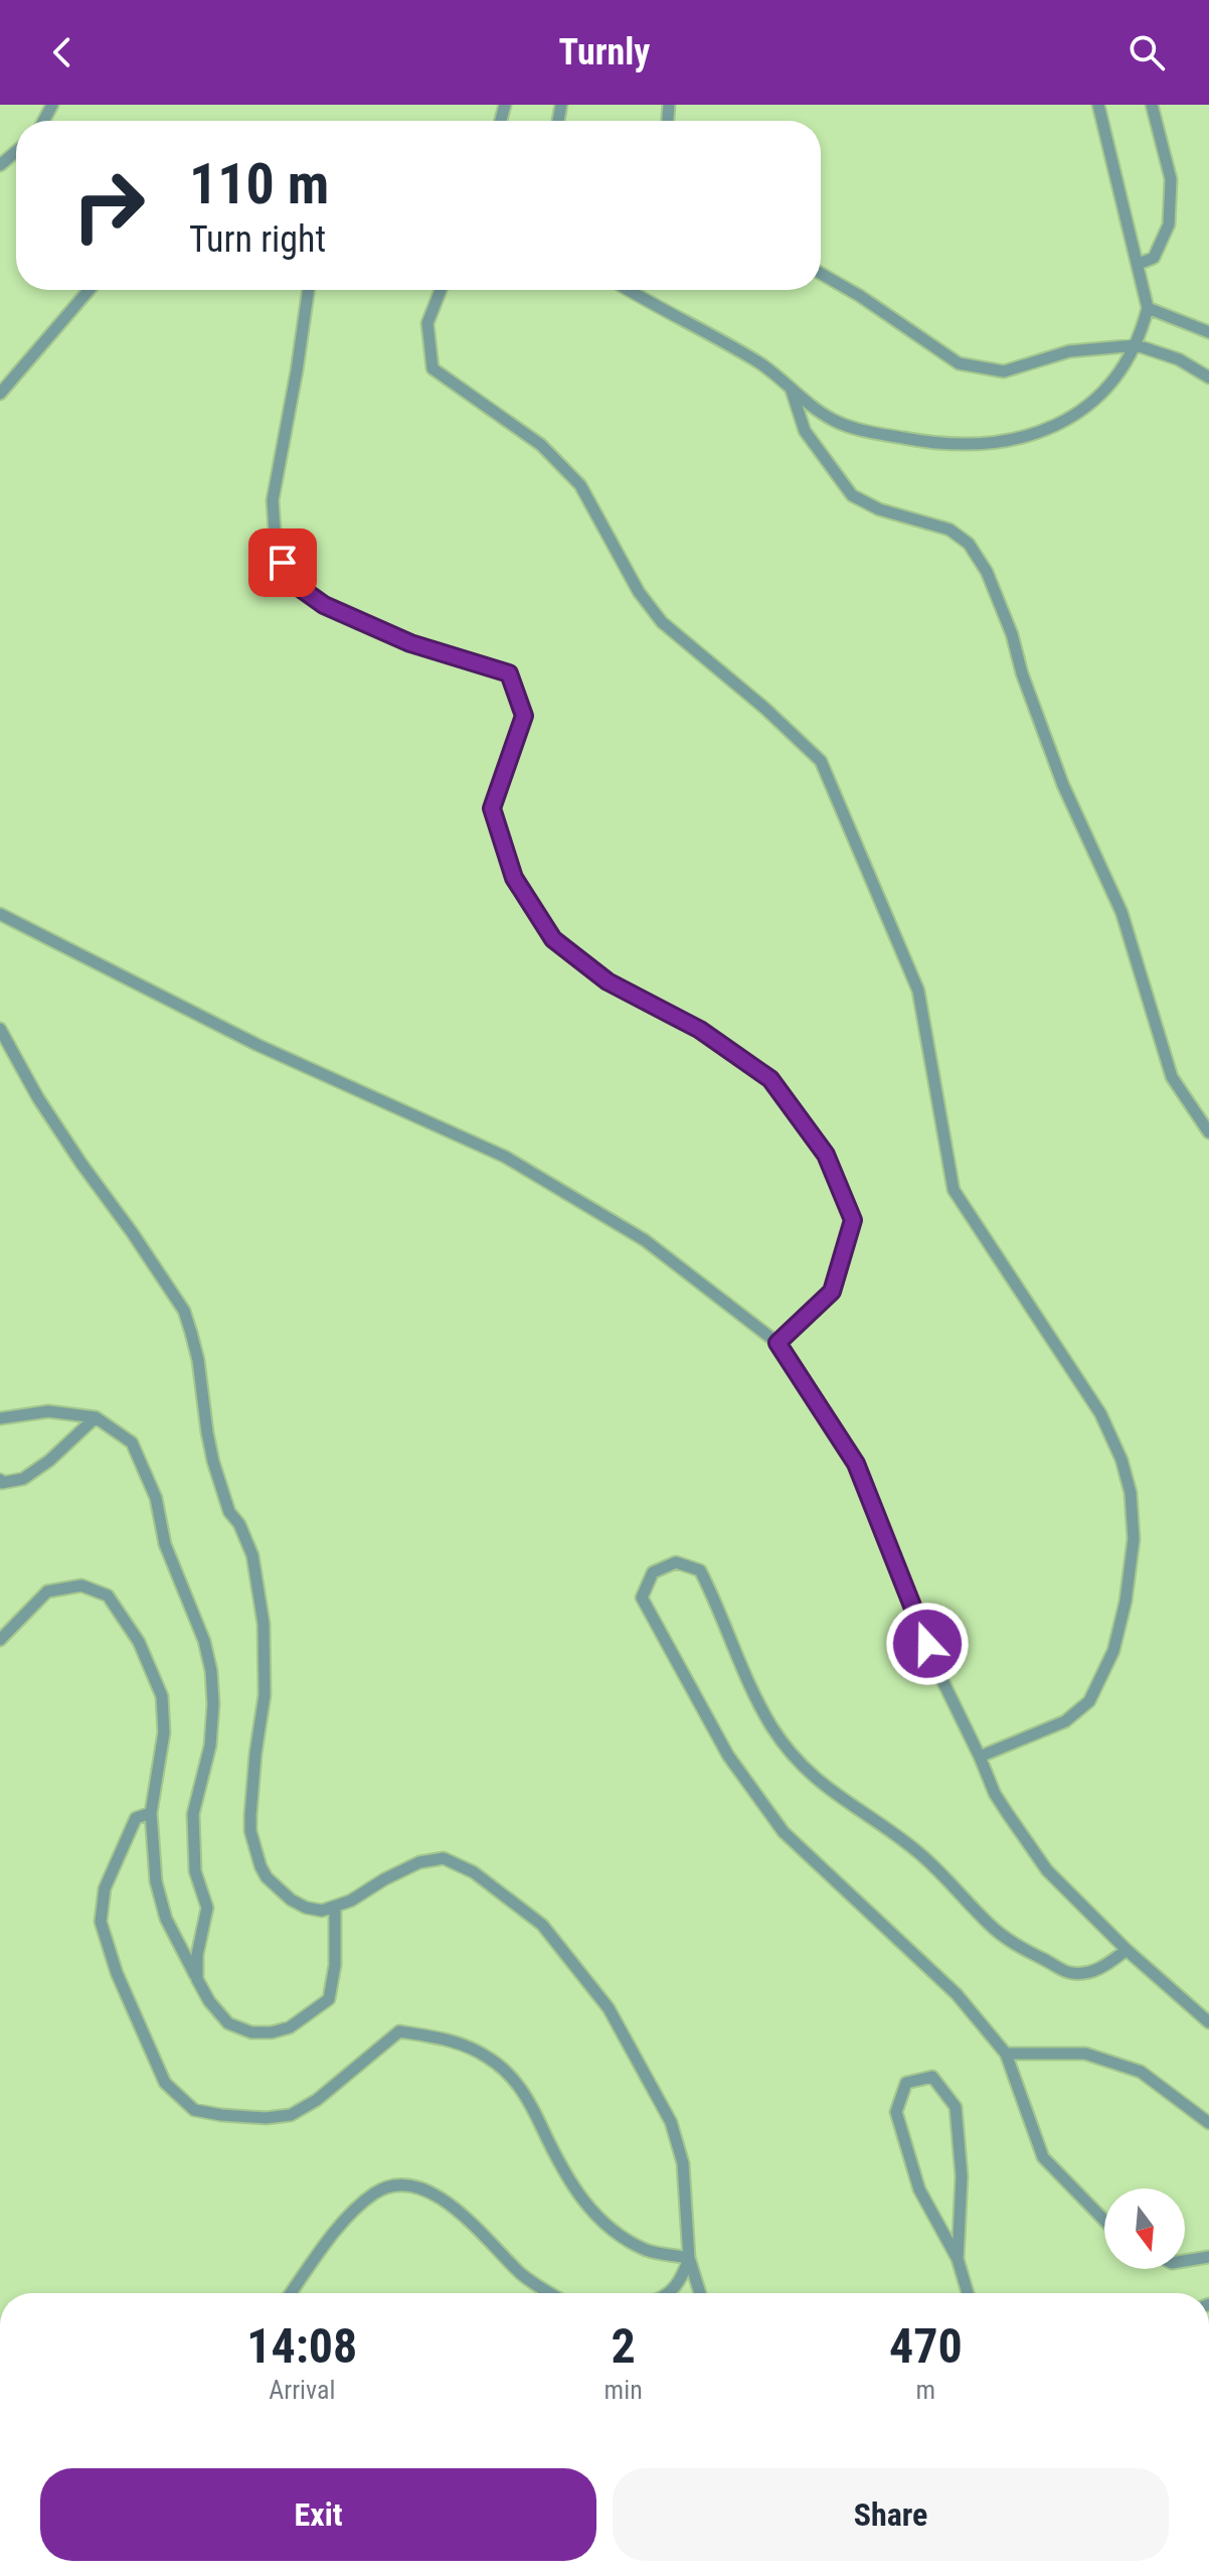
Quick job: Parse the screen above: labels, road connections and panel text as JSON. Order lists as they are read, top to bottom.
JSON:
{
  "north": "bottom",
  "page": {
    "header": "Turnly",
    "turn": ["110 m", "Turn right"],
    "eta": [
      "14:08",
      "Arrival",
      "2",
      "min",
      "470",
      "m"
    ],
    "buttons": ["Exit", "Share"]
  }
}
